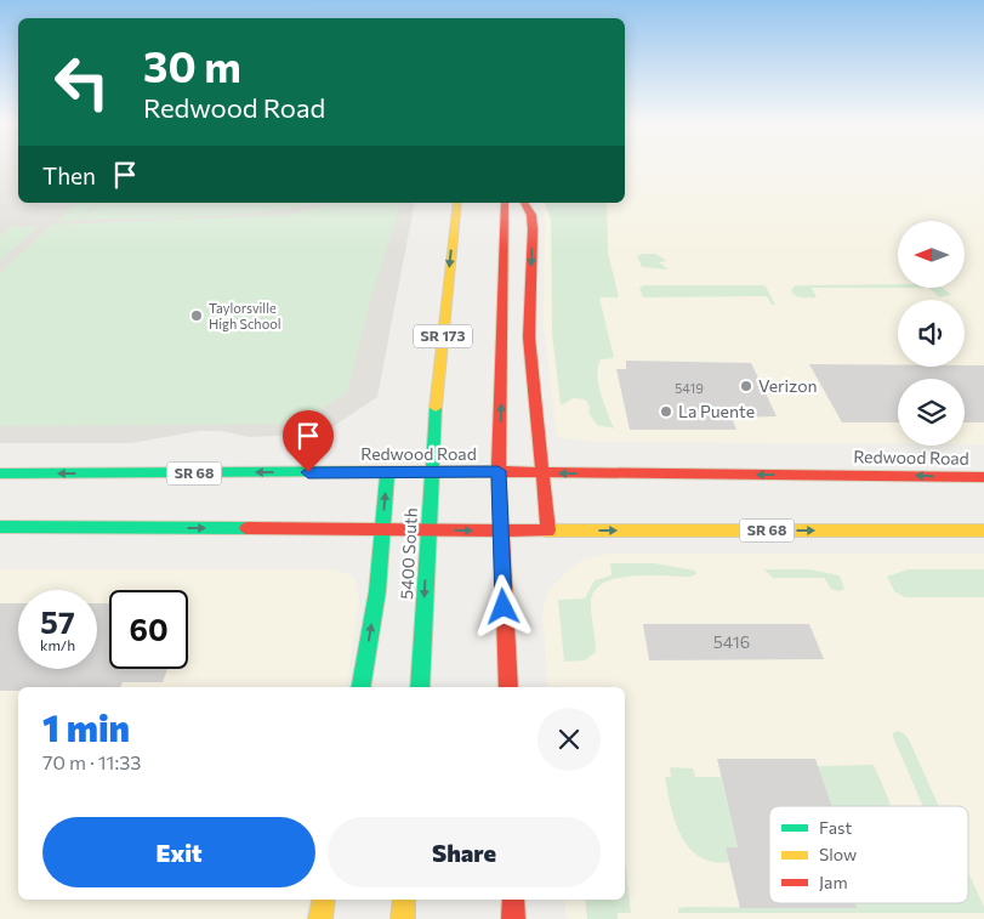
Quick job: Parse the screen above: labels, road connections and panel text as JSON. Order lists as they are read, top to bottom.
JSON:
{
  "streets": {
    "main road": [
      "SR 173",
      "Redwood Road",
      "SR 68",
      "5400 South"
    ]
  },
  "crossings": [
    ["Redwood Road", "5400 South"],
    ["SR 68", "5400 South"]
  ],
  "places": ["Taylorsville High School", "Verizon", "La Puente"],
  "house_numbers": ["5419", "5416"],
  "legend": ["Fast", "Slow", "Jam"],
  "north": "left",
  "page": {
    "turn": ["30 m", "Redwood Road"],
    "then": "Then",
    "speed": "57 km/h",
    "limit": "60",
    "heading": ["1 min", "70 m · 11:33"],
    "buttons": ["Exit", "Share"]
  }
}
